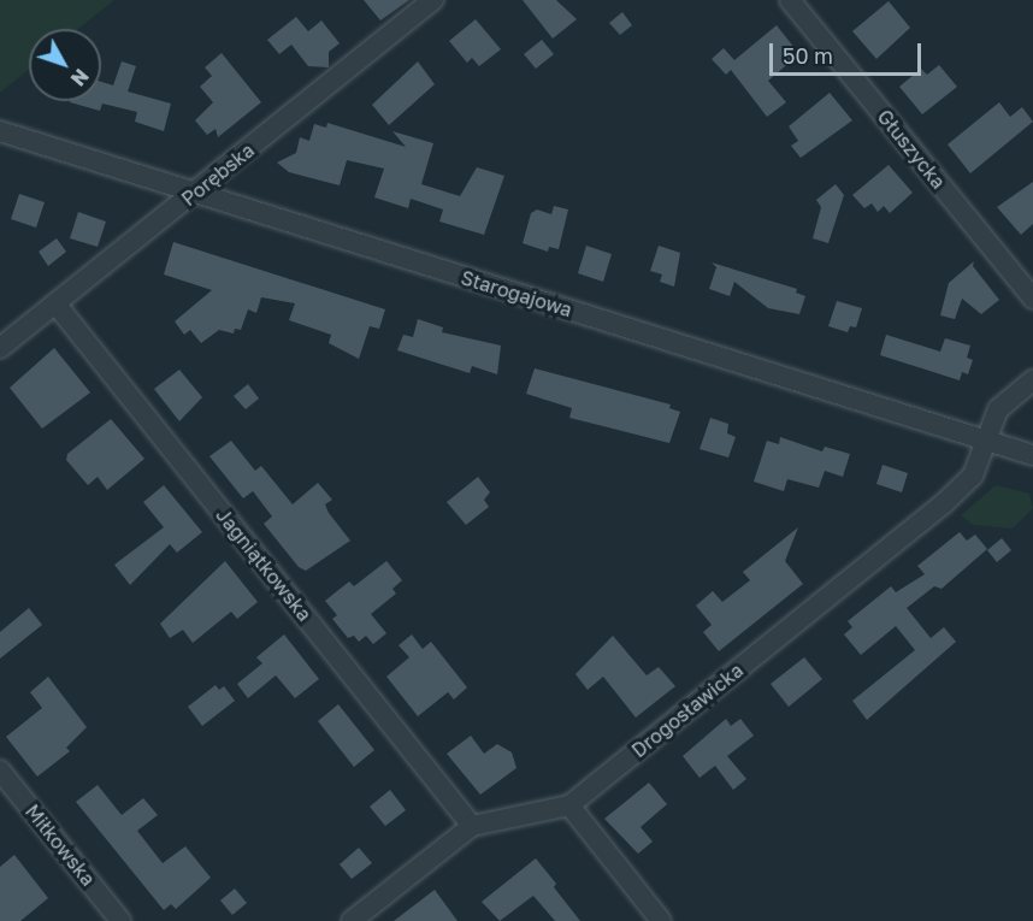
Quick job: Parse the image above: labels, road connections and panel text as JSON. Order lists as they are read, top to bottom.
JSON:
{
  "streets": {
    "street": [
      "Głuszycka",
      "Porębska",
      "Starogajowa",
      "Jagniątkowska",
      "Drogosławicka",
      "Miłkowska"
    ]
  },
  "crossings": [
    ["Porębska", "Starogajowa"],
    ["Porębska", "Jagniątkowska"],
    ["Starogajowa", "Drogosławicka"],
    ["Jagniątkowska", "Drogosławicka"]
  ],
  "scale_bar": "50 m",
  "north": "bottom right"
}
